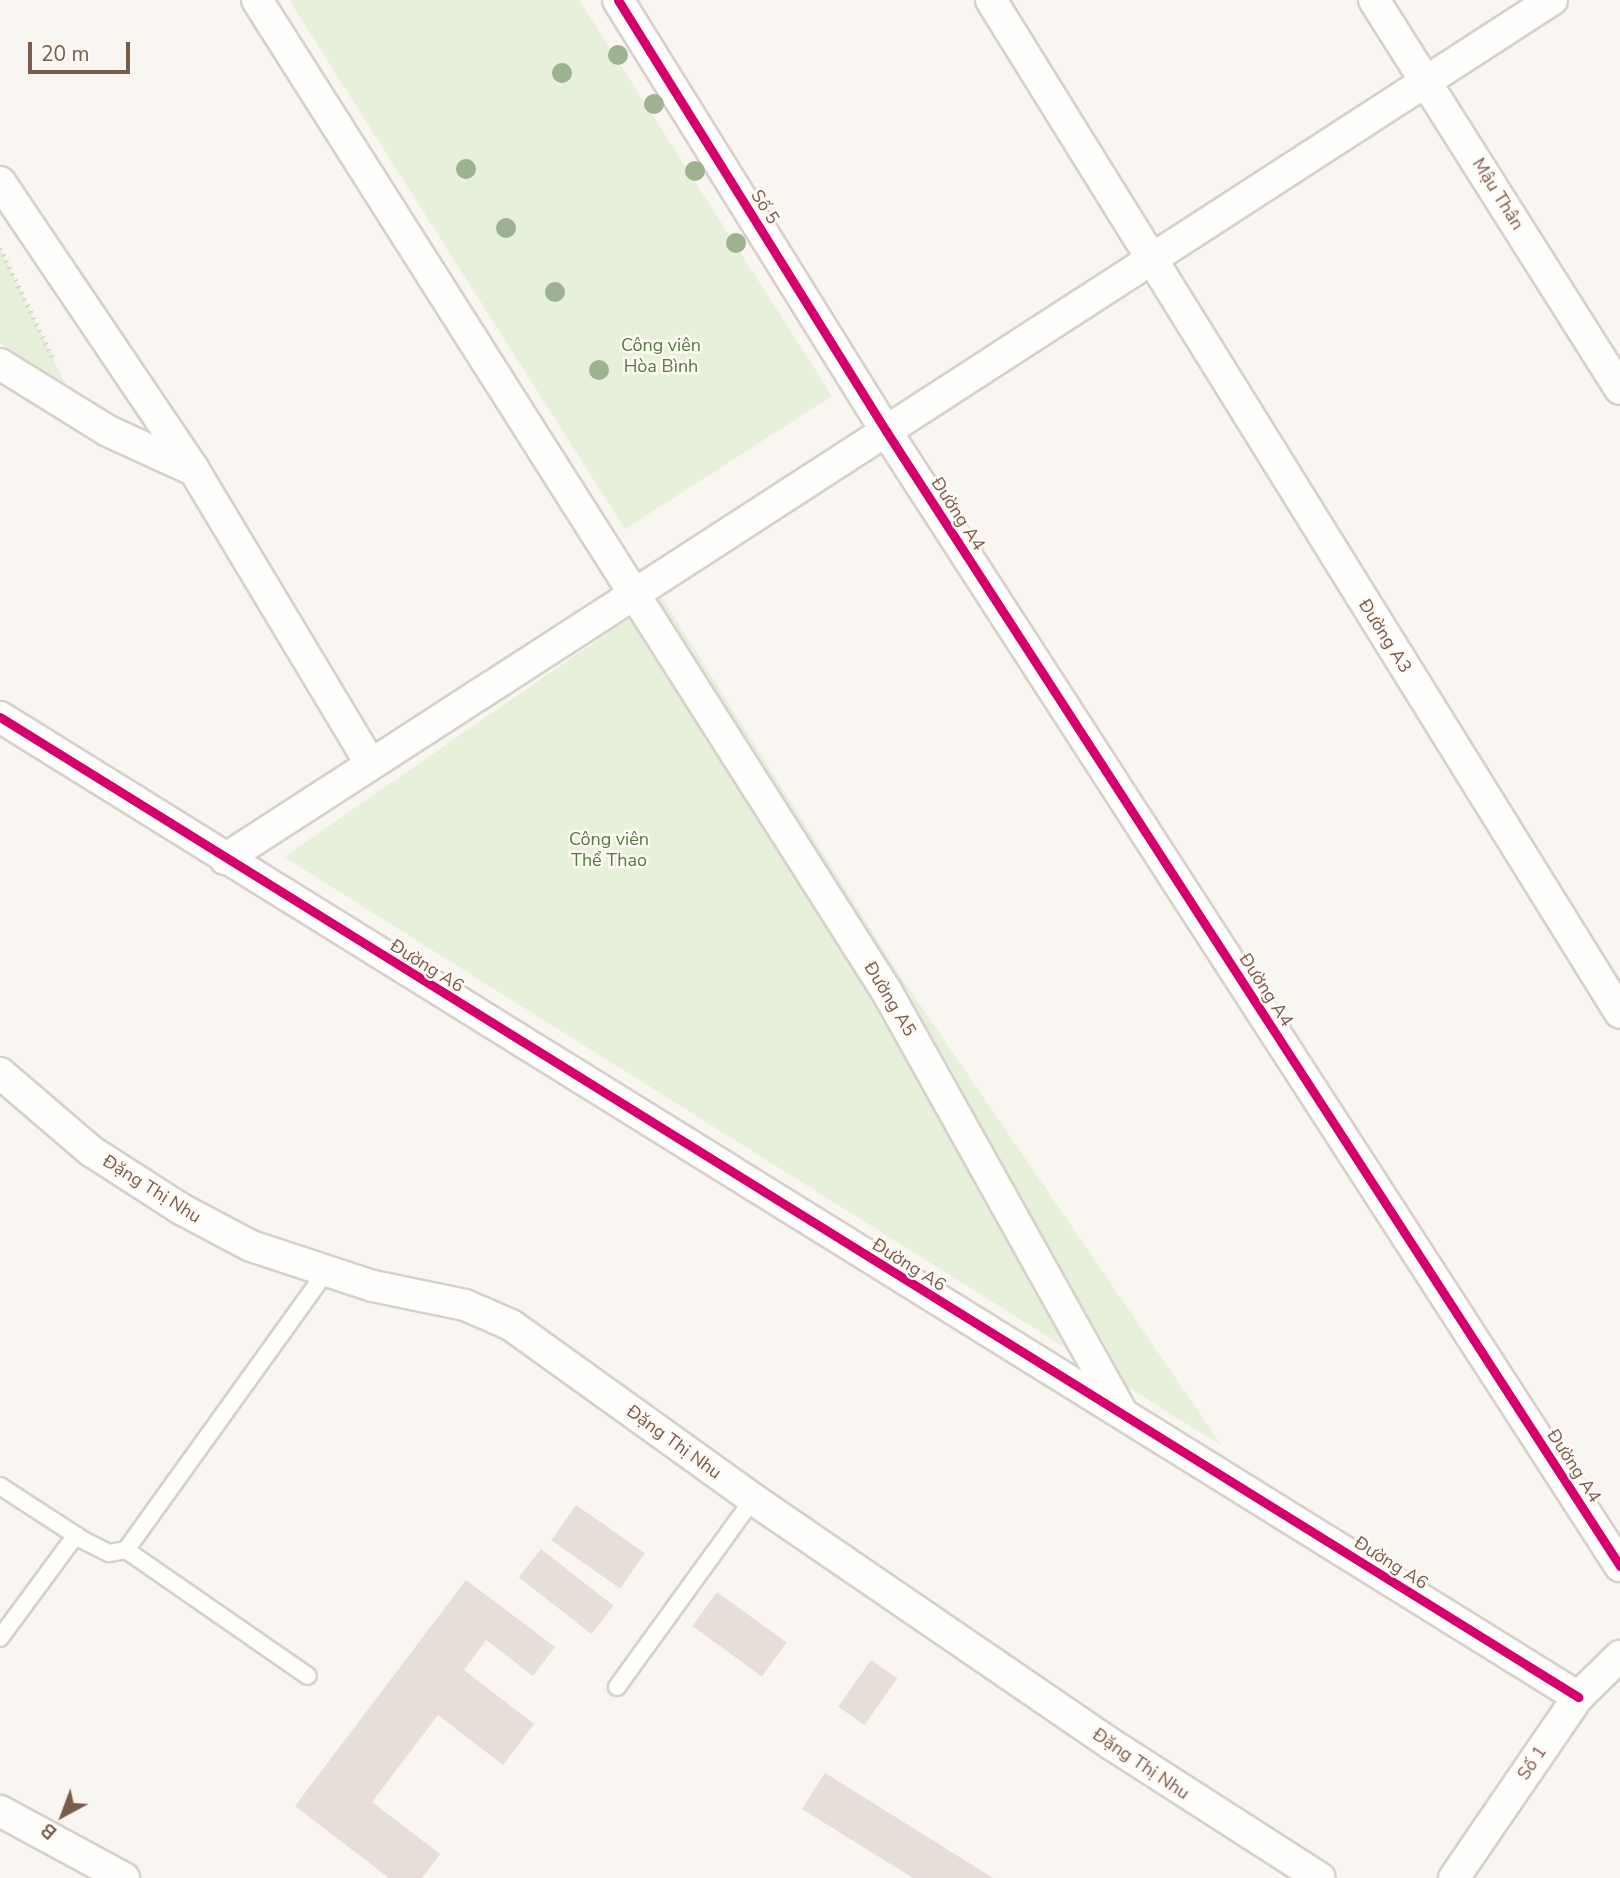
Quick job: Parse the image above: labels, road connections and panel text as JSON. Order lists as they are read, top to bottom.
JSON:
{
  "streets": {
    "street": [
      "Mậu Thân",
      "Số 5",
      "Đường A4",
      "Đường A3",
      "Đường A6",
      "Đường A5",
      "Đặng Thị Nhu",
      "Số 1"
    ]
  },
  "crossings": [
    ["Số 5", "Đường A4"],
    ["Đường A6", "Đường A5"],
    ["Đường A6", "Số 1"]
  ],
  "parks": ["Công viên Hòa Bình", "Công viên Thể Thao"],
  "scale_bar": "20 m",
  "north": "bottom left"
}
